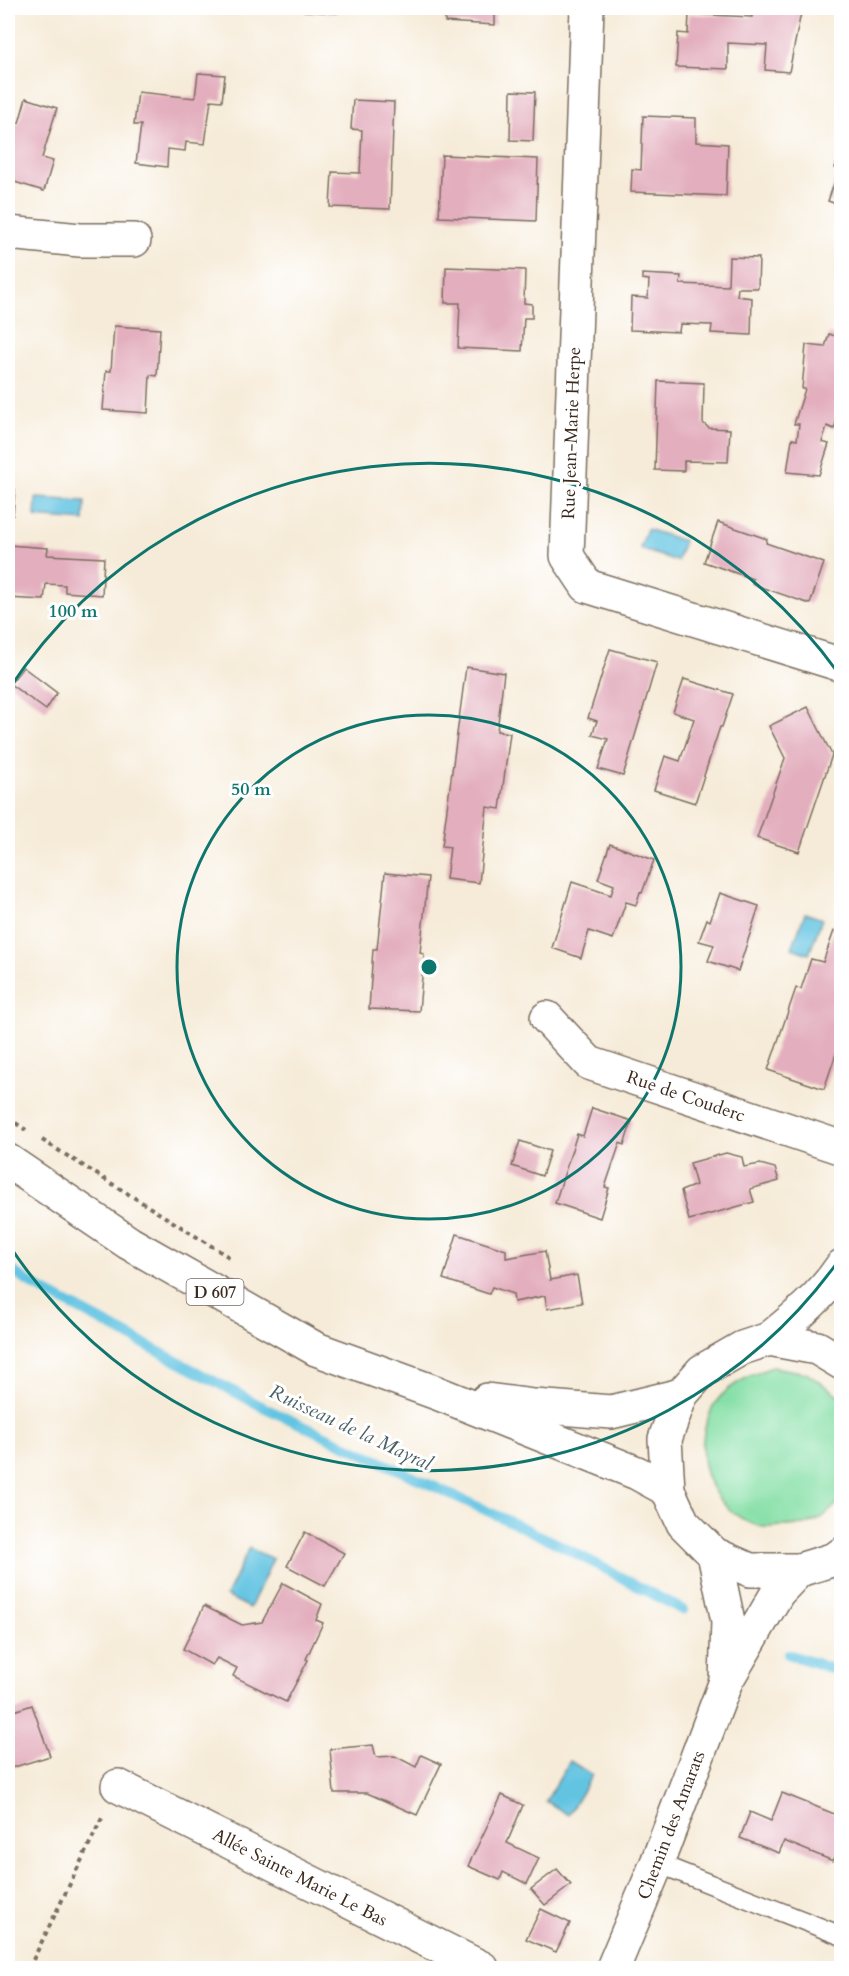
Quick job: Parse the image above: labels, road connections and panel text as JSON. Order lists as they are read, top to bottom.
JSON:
{
  "streets": {
    "street": [
      "Rue Jean-Marie Herpe",
      "Rue de Couderc",
      "D 607",
      "Chemin des Amarats",
      "Allée Sainte Marie Le Bas"
    ]
  },
  "water": ["Ruisseau de la Mayral"],
  "rings": ["100 m", "50 m"]
}
